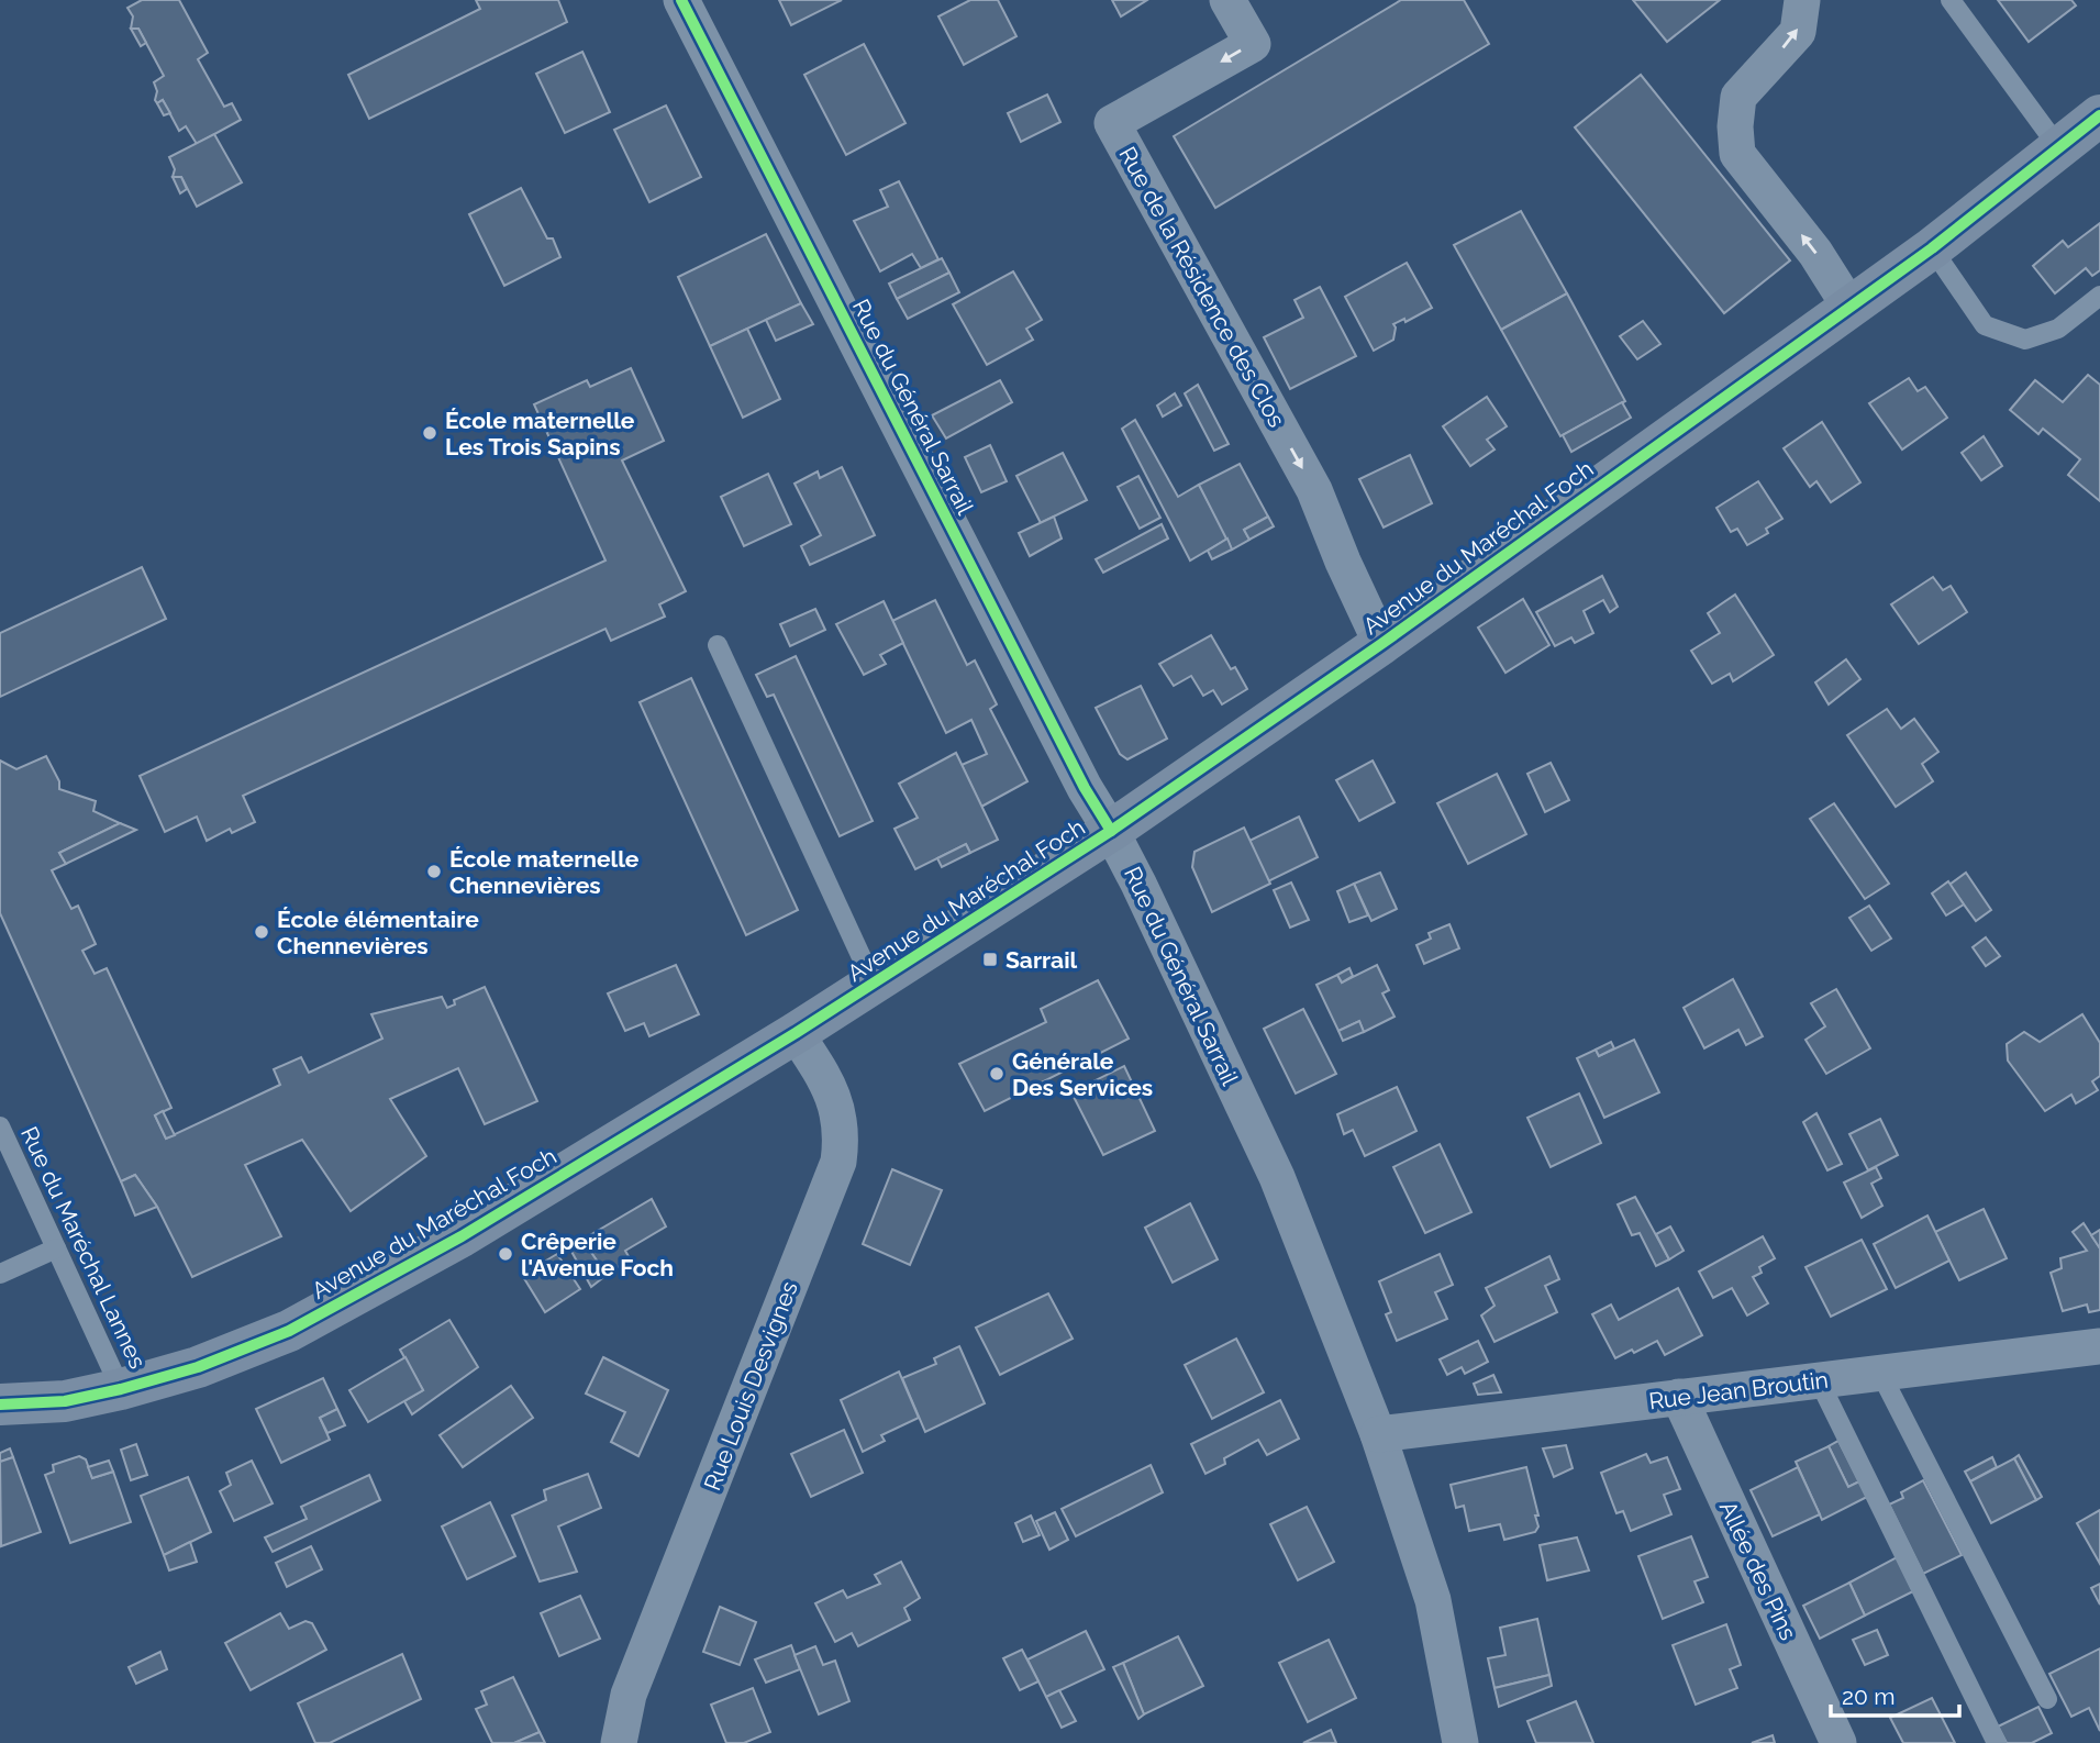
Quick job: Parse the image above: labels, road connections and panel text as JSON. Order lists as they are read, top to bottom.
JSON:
{
  "streets": {
    "main road": ["Avenue du Maréchal Foch"],
    "street": [
      "Rue de la Résidence des Clos",
      "Rue du Général Sarrail",
      "Rue Louis Desvignes",
      "Rue Jean Broutin",
      "Allée des Pins"
    ],
    "lane": ["Rue du Maréchal Lannes"]
  },
  "crossings": [
    ["Rue de la Résidence des Clos", "Avenue du Maréchal Foch"],
    ["Rue du Général Sarrail", "Avenue du Maréchal Foch"],
    ["Rue du Général Sarrail", "Rue Jean Broutin"],
    ["Avenue du Maréchal Foch", "Rue du Maréchal Lannes"],
    ["Avenue du Maréchal Foch", "Rue Louis Desvignes"],
    ["Rue Jean Broutin", "Allée des Pins"]
  ],
  "one_way": ["Rue de la Résidence des Clos"],
  "places": {
    "other": [
      "École maternelle Les Trois Sapins",
      "École maternelle Chennevières",
      "École élémentaire Chennevières",
      "Générale Des Services",
      "Crêperie l'Avenue Foch"
    ],
    "transit": ["Sarrail"]
  },
  "scale_bar": "20 m"
}
